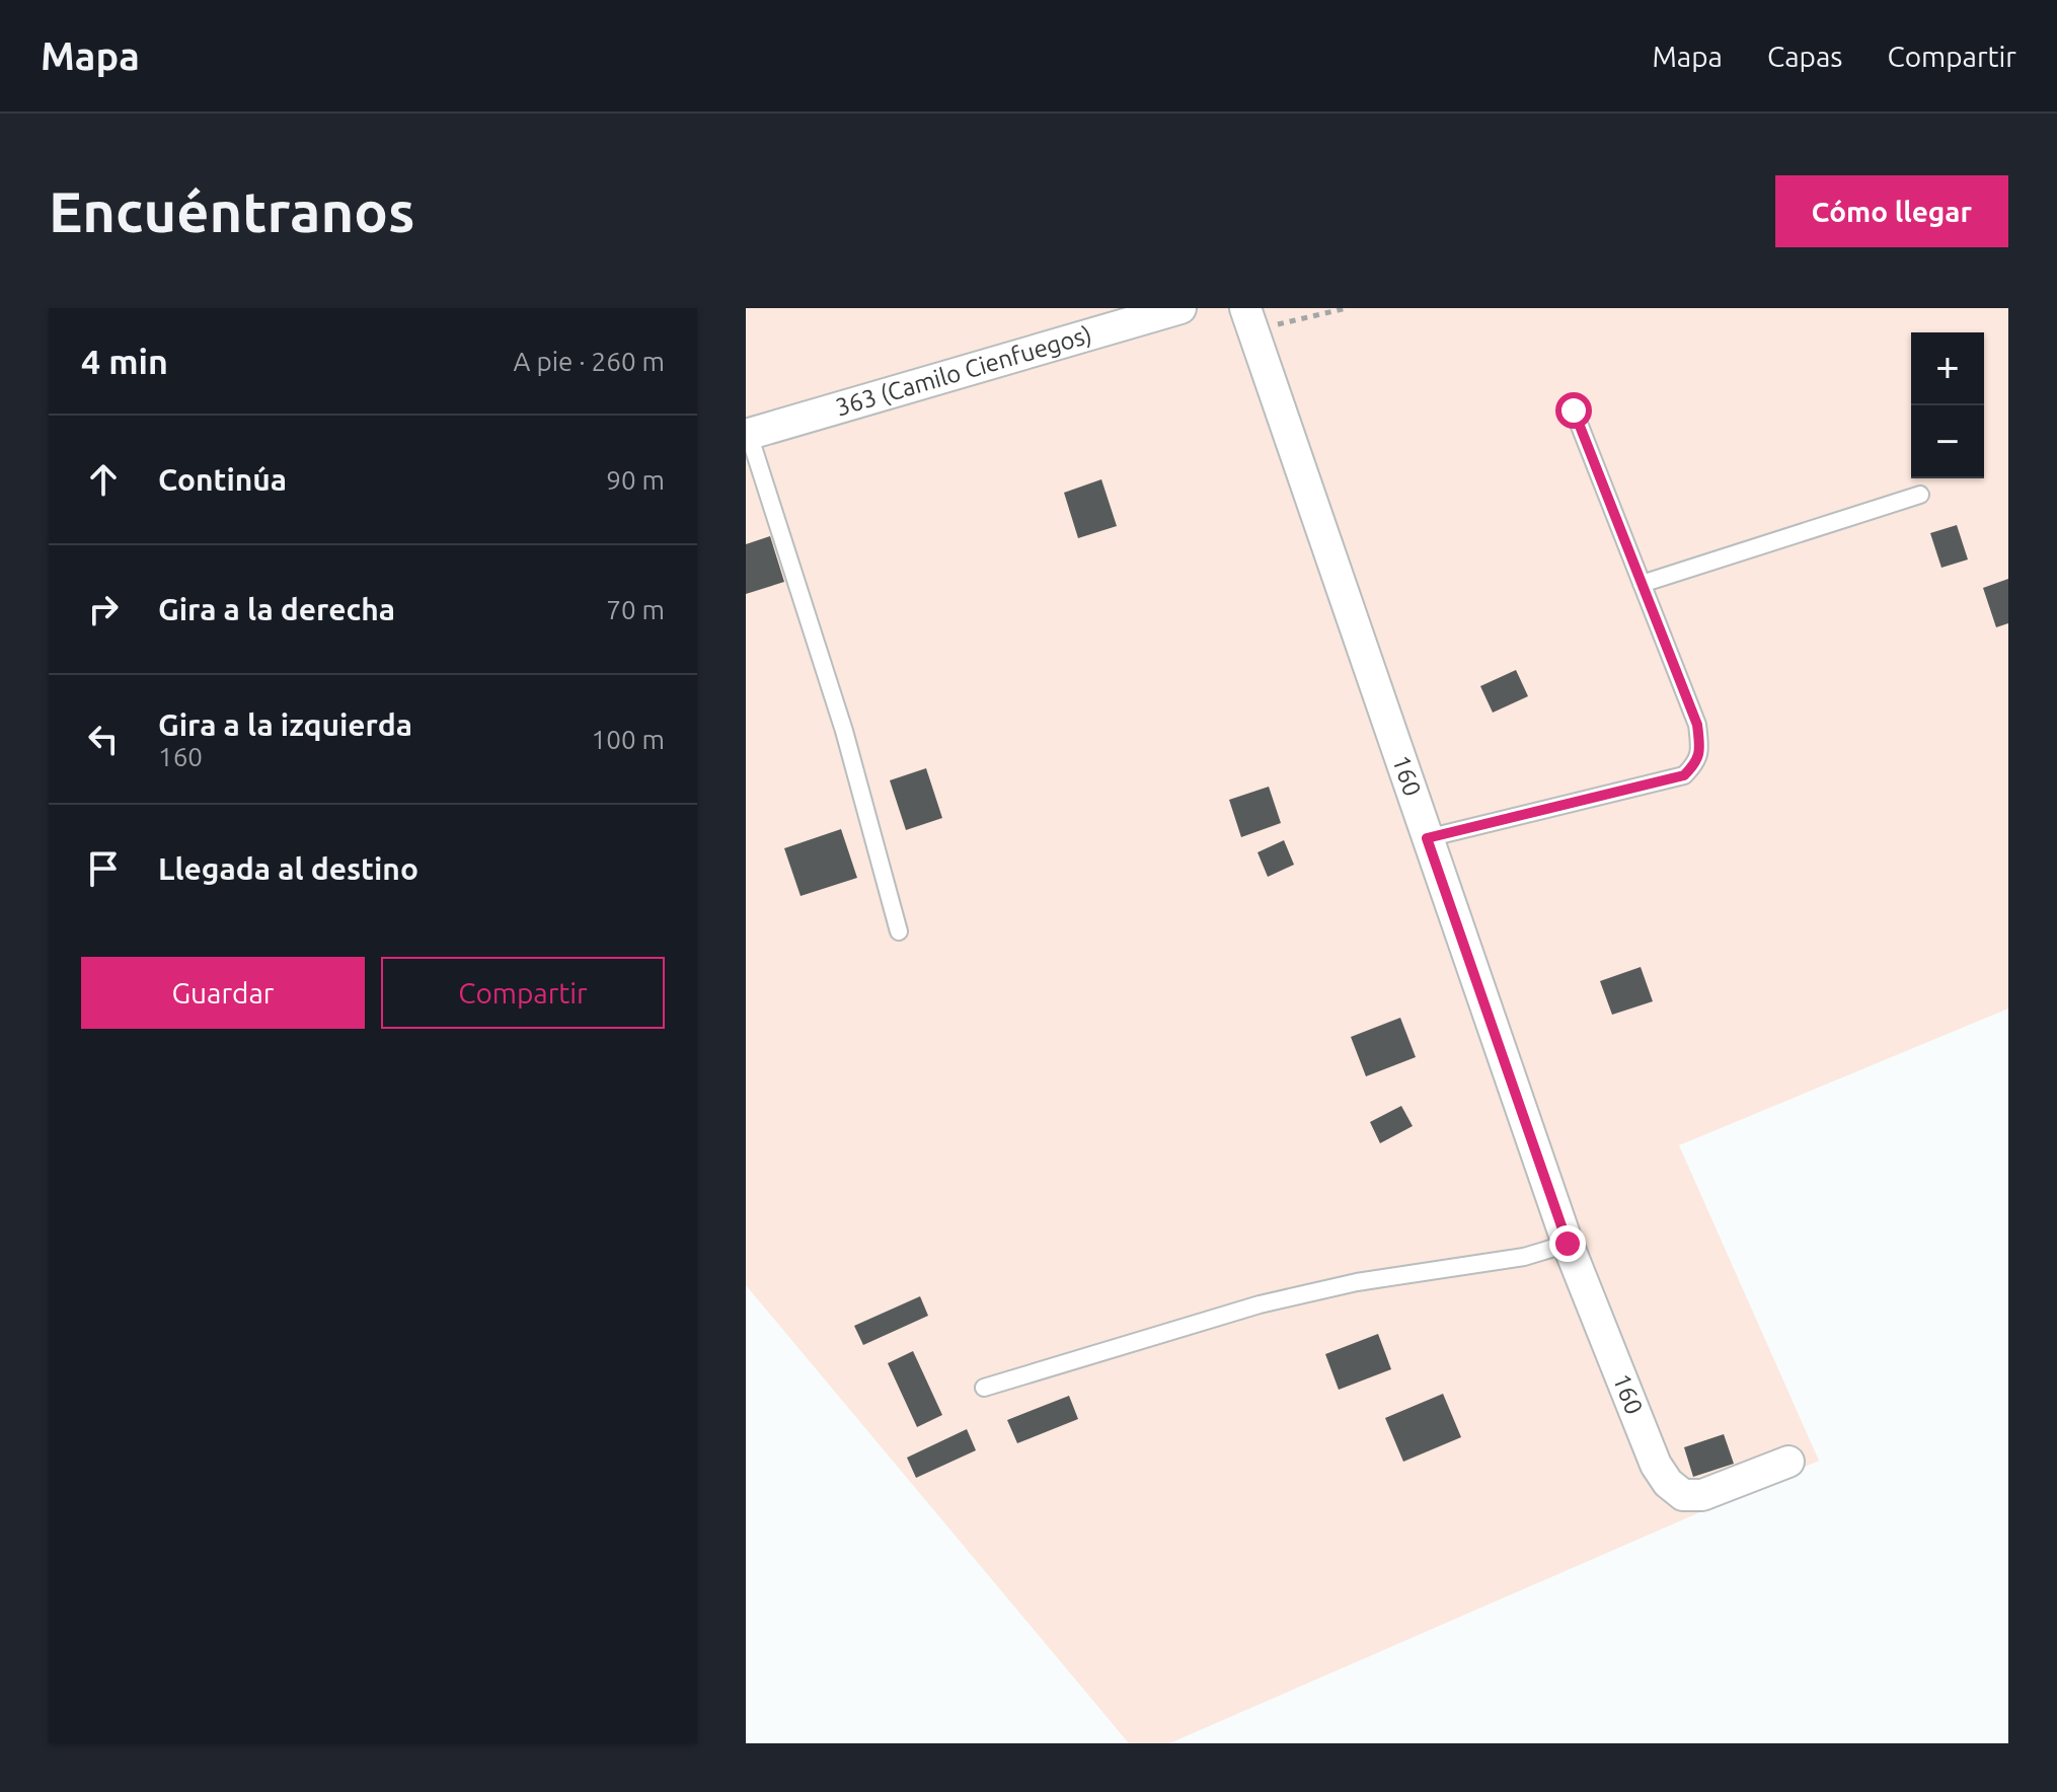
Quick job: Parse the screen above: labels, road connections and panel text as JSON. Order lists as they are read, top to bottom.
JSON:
{
  "streets": {
    "street": ["363 (Camilo Cienfuegos)", "160"]
  },
  "page": {
    "header": "Mapa",
    "nav": ["Mapa", "Capas", "Compartir"],
    "buttons": [
      "Cómo llegar",
      ["Guardar", "Compartir"]
    ],
    "title": "Encuéntranos",
    "heading": ["4 min", "A pie · 260 m"],
    "map_buttons": ["+", "−"],
    "list": [
      ["Continúa", "90 m"],
      ["Gira a la derecha", "70 m"],
      ["Gira a la izquierda", "160", "100 m"],
      "Llegada al destino"
    ]
  }
}
